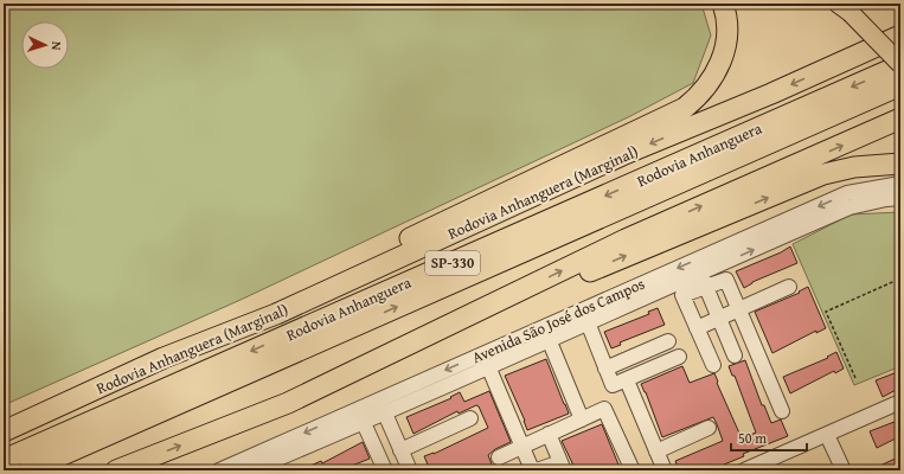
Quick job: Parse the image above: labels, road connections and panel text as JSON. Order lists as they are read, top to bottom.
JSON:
{
  "streets": {
    "highway": ["Rodovia Anhanguera", "Rodovia Anhanguera (Marginal)", "SP-330"],
    "street": ["Avenida São José dos Campos"]
  },
  "scale_bar": "50 m",
  "north": "right"
}
